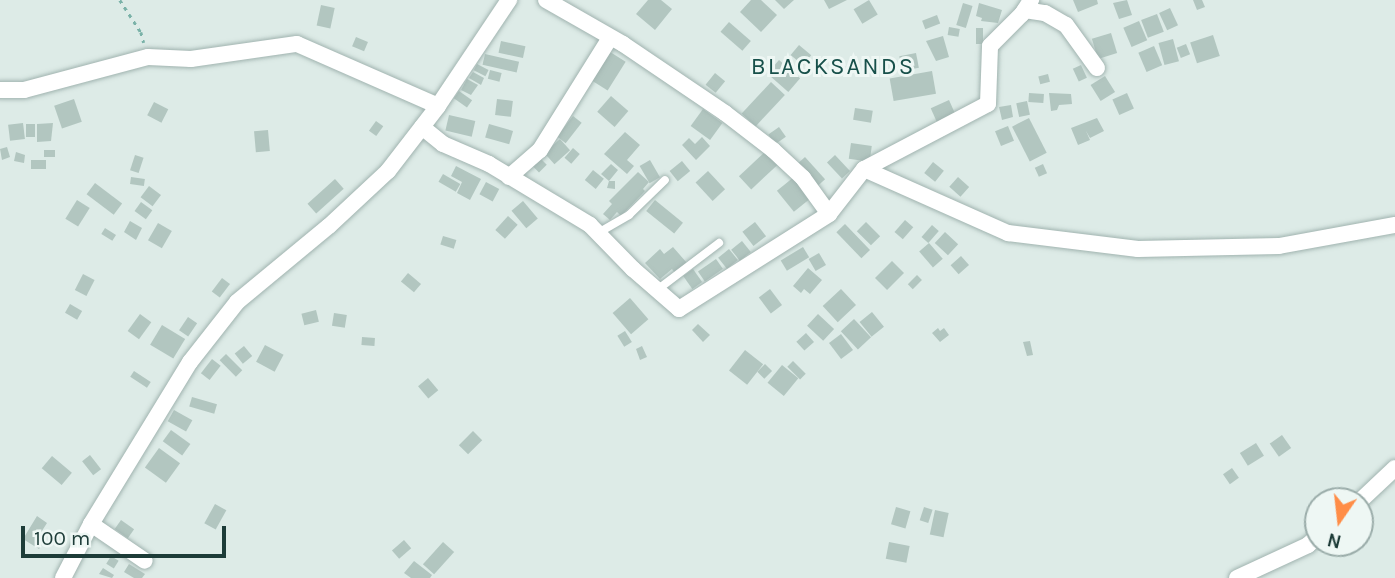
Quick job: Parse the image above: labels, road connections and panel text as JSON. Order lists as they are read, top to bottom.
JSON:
{
  "districts": ["BLACKSANDS"],
  "scale_bar": "100 m",
  "north": "bottom"
}
